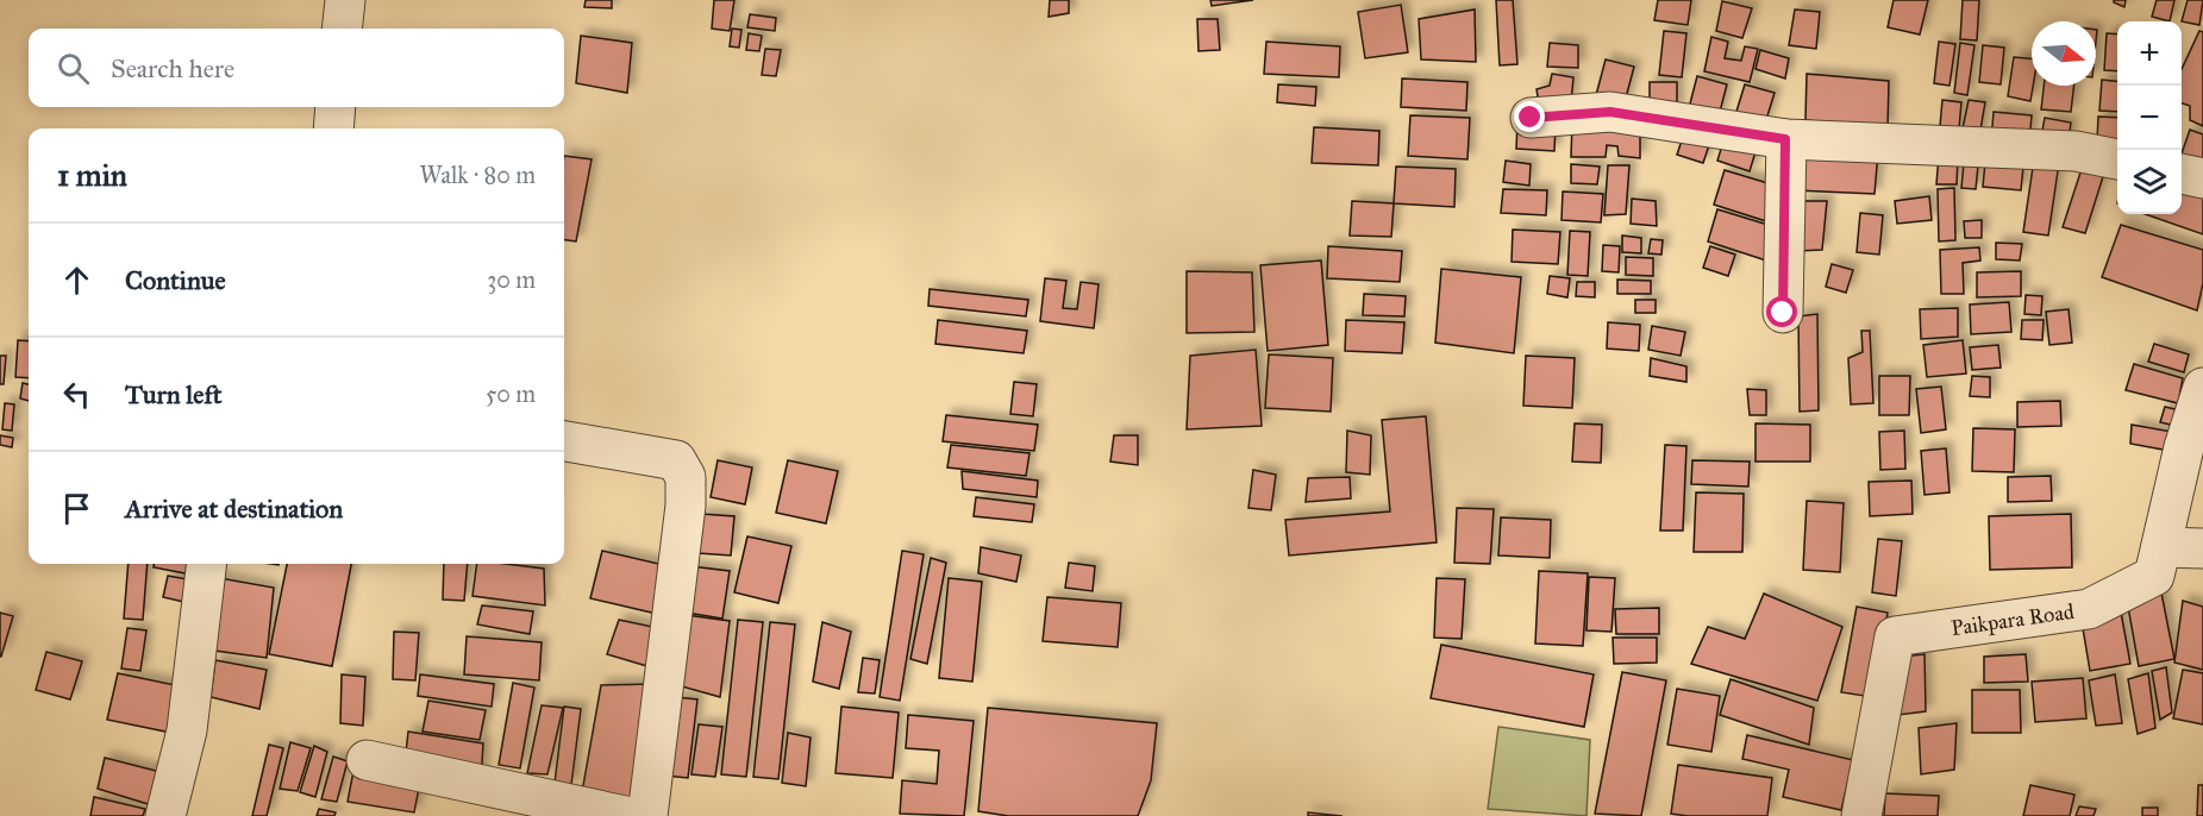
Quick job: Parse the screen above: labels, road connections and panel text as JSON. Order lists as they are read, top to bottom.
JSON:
{
  "streets": {
    "street": ["Paikpara Road"]
  },
  "north": "right",
  "page": {
    "map_buttons": ["+", "−"],
    "search": "Search here",
    "heading": ["1 min", "Walk · 80 m"],
    "list": [
      ["Continue", "30 m"],
      ["Turn left", "50 m"],
      "Arrive at destination"
    ]
  }
}
